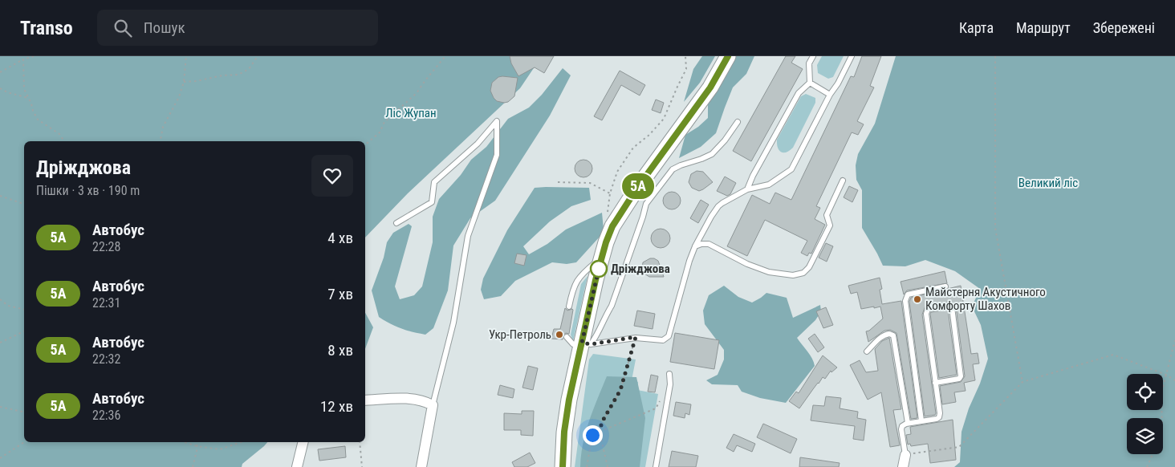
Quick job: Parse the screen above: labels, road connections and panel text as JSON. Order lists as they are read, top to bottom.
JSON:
{
  "parks": ["Ліс Жупан", "Великий ліс"],
  "places": ["Дріжджова", "Майстерня Акустичного Комфорту Шахов", "Укр-Петроль"],
  "lines": ["bus line 5А"],
  "page": {
    "header": "Transo",
    "search": "Пошук",
    "nav": ["Карта", "Маршрут", "Збережені"],
    "on_map": "5А",
    "heading": ["Дріжджова", "Пішки · 3 хв · 190 m"],
    "list": [
      {
        "mark": "5А",
        "name": "Автобус",
        "note": "22:28",
        "value": "4 хв"
      },
      {
        "mark": "5А",
        "name": "Автобус",
        "note": "22:31",
        "value": "7 хв"
      },
      {
        "mark": "5А",
        "name": "Автобус",
        "note": "22:32",
        "value": "8 хв"
      },
      {
        "mark": "5А",
        "name": "Автобус",
        "note": "22:36",
        "value": "12 хв"
      }
    ]
  }
}
